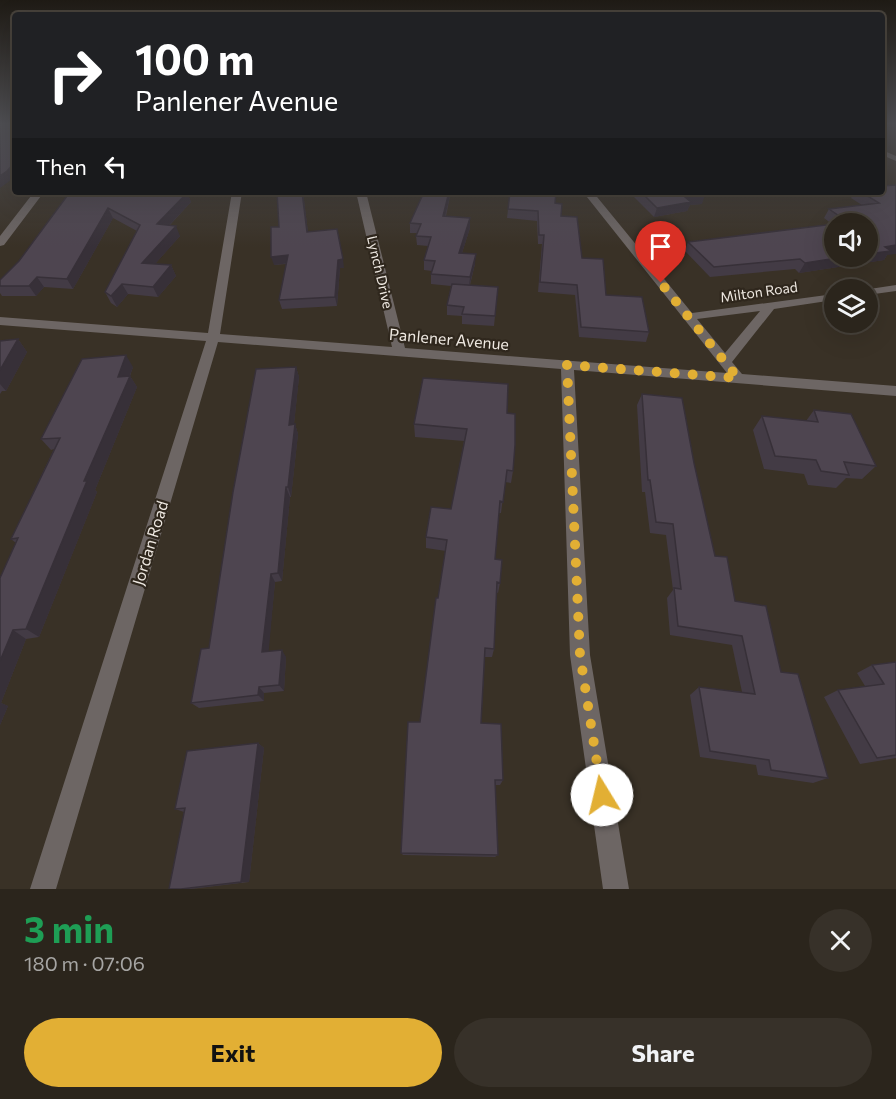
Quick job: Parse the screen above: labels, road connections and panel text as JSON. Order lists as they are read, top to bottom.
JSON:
{
  "streets": {
    "street": [
      "Lynch Drive",
      "Milton Road",
      "Panlener Avenue",
      "Jordan Road"
    ]
  },
  "crossings": [
    ["Lynch Drive", "Panlener Avenue"],
    ["Panlener Avenue", "Jordan Road"]
  ],
  "page": {
    "turn": ["100 m", "Panlener Avenue"],
    "then": "Then",
    "heading": ["3 min", "180 m · 07:06"],
    "buttons": ["Exit", "Share"]
  }
}
